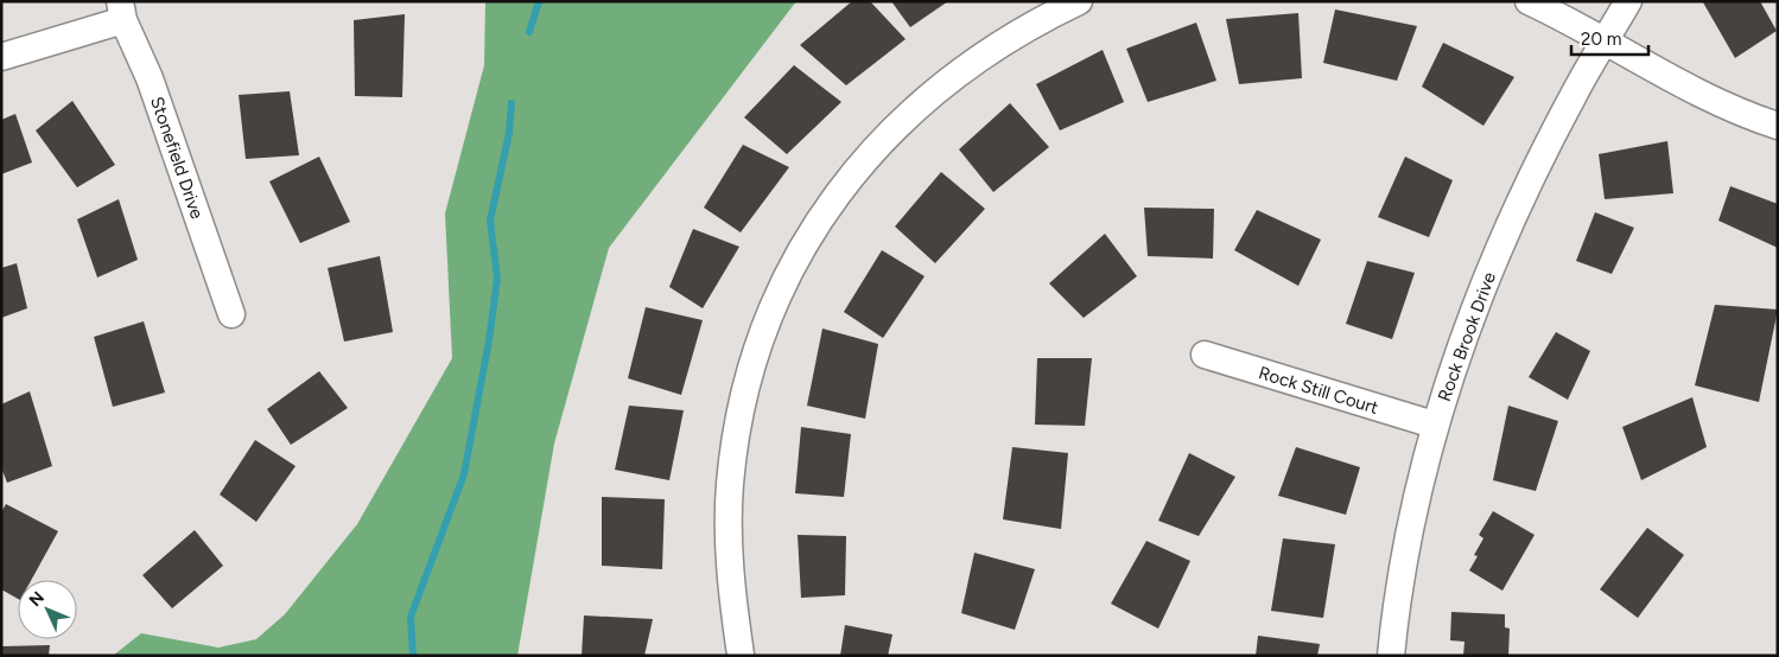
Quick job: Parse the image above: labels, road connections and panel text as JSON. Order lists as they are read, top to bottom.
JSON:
{
  "streets": {
    "street": ["Stonefield Drive", "Rock Brook Drive", "Rock Still Court"]
  },
  "crossings": [
    ["Rock Brook Drive", "Rock Still Court"]
  ],
  "scale_bar": "20 m",
  "north": "top left"
}
